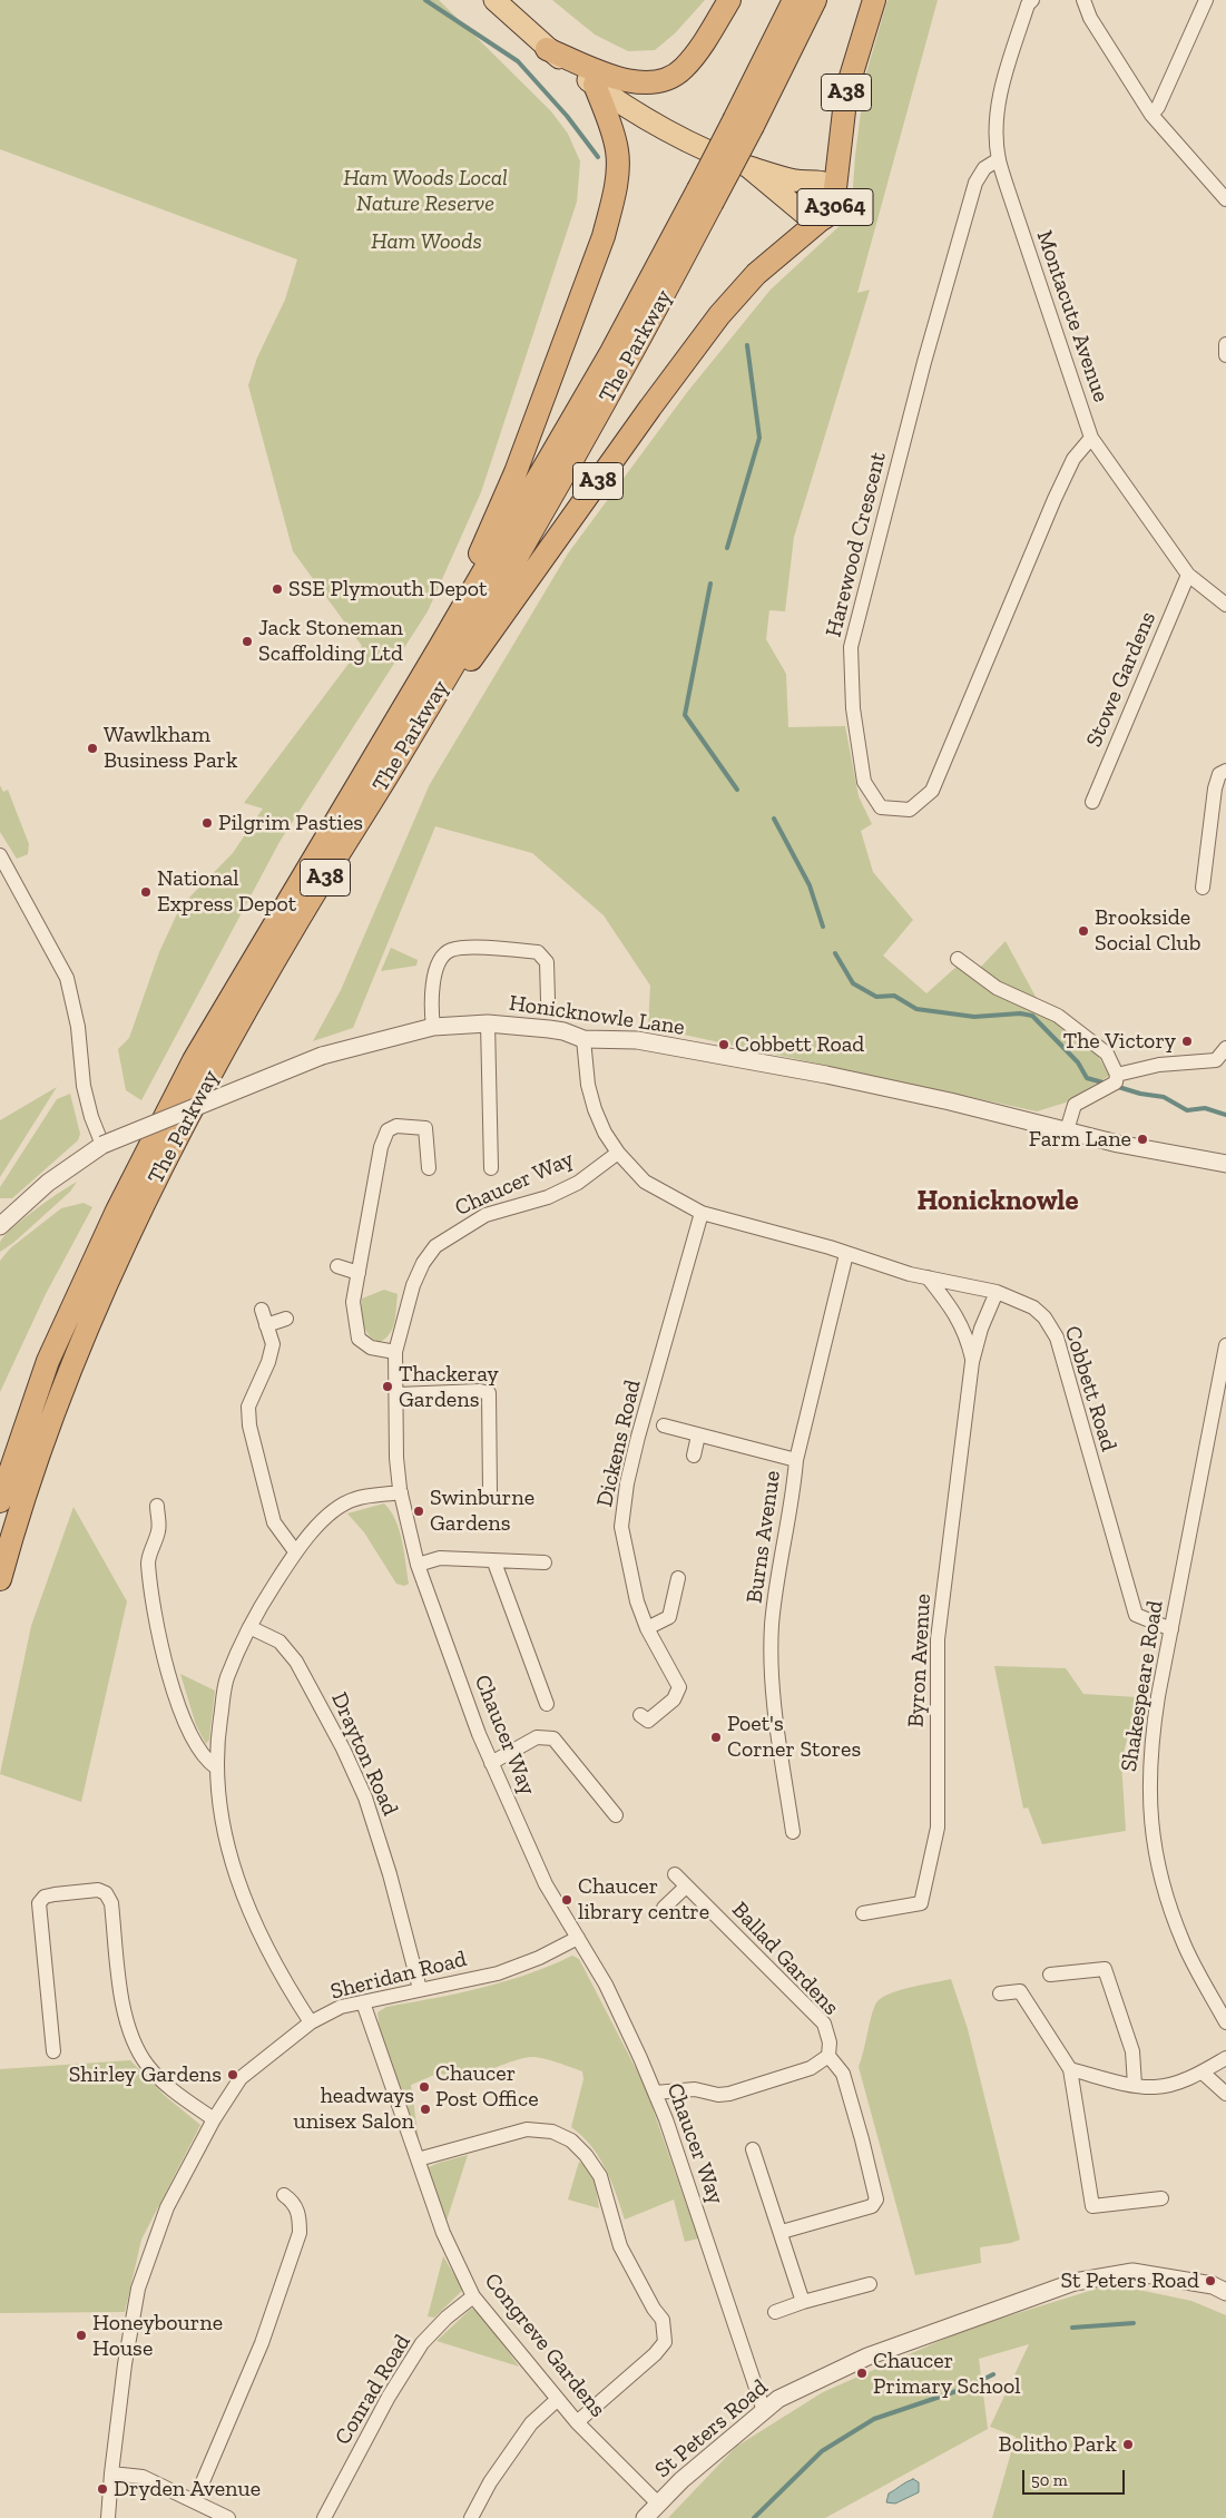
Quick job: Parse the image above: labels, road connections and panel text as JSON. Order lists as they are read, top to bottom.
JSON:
{
  "streets": {
    "highway": ["A38", "The Parkway"],
    "main road": ["A3064"],
    "street": [
      "Montacute Avenue",
      "Harewood Crescent",
      "Stowe Gardens",
      "Honicknowle Lane",
      "Chaucer Way",
      "Cobbett Road",
      "Dickens Road",
      "Burns Avenue",
      "Byron Avenue",
      "Shakespeare Road",
      "Drayton Road",
      "Ballad Gardens",
      "Sheridan Road",
      "Congreve Gardens",
      "Conrad Road",
      "St Peters Road"
    ]
  },
  "crossings": [
    ["A38", "A3064"],
    ["A38", "The Parkway"],
    ["Montacute Avenue", "Harewood Crescent"],
    ["Montacute Avenue", "Stowe Gardens"],
    ["Honicknowle Lane", "Cobbett Road"],
    ["Chaucer Way", "Cobbett Road"],
    ["Chaucer Way", "Sheridan Road"],
    ["Chaucer Way", "St Peters Road"],
    ["Cobbett Road", "Dickens Road"],
    ["Cobbett Road", "Burns Avenue"],
    ["Cobbett Road", "Byron Avenue"],
    ["Cobbett Road", "Shakespeare Road"],
    ["Drayton Road", "Sheridan Road"],
    ["Sheridan Road", "Congreve Gardens"],
    ["Congreve Gardens", "Conrad Road"],
    ["Congreve Gardens", "St Peters Road"]
  ],
  "districts": ["Honicknowle"],
  "parks": ["Ham Woods Local Nature Reserve", "Ham Woods"],
  "places": [
    "SSE Plymouth Depot",
    "Jack Stoneman Scaffolding Ltd",
    "Wawlkham Business Park",
    "Pilgrim Pasties",
    "National Express Depot",
    "Brookside Social Club",
    "The Victory",
    "Cobbett Road",
    "Farm Lane",
    "Thackeray Gardens",
    "Swinburne Gardens",
    "Poet's Corner Stores",
    "Chaucer library centre",
    "Shirley Gardens",
    "Chaucer Post Office",
    "headways unisex Salon",
    "St Peters Road",
    "Honeybourne House",
    "Chaucer Primary School",
    "Bolitho Park",
    "Dryden Avenue"
  ],
  "scale_bar": "50 m"
}
